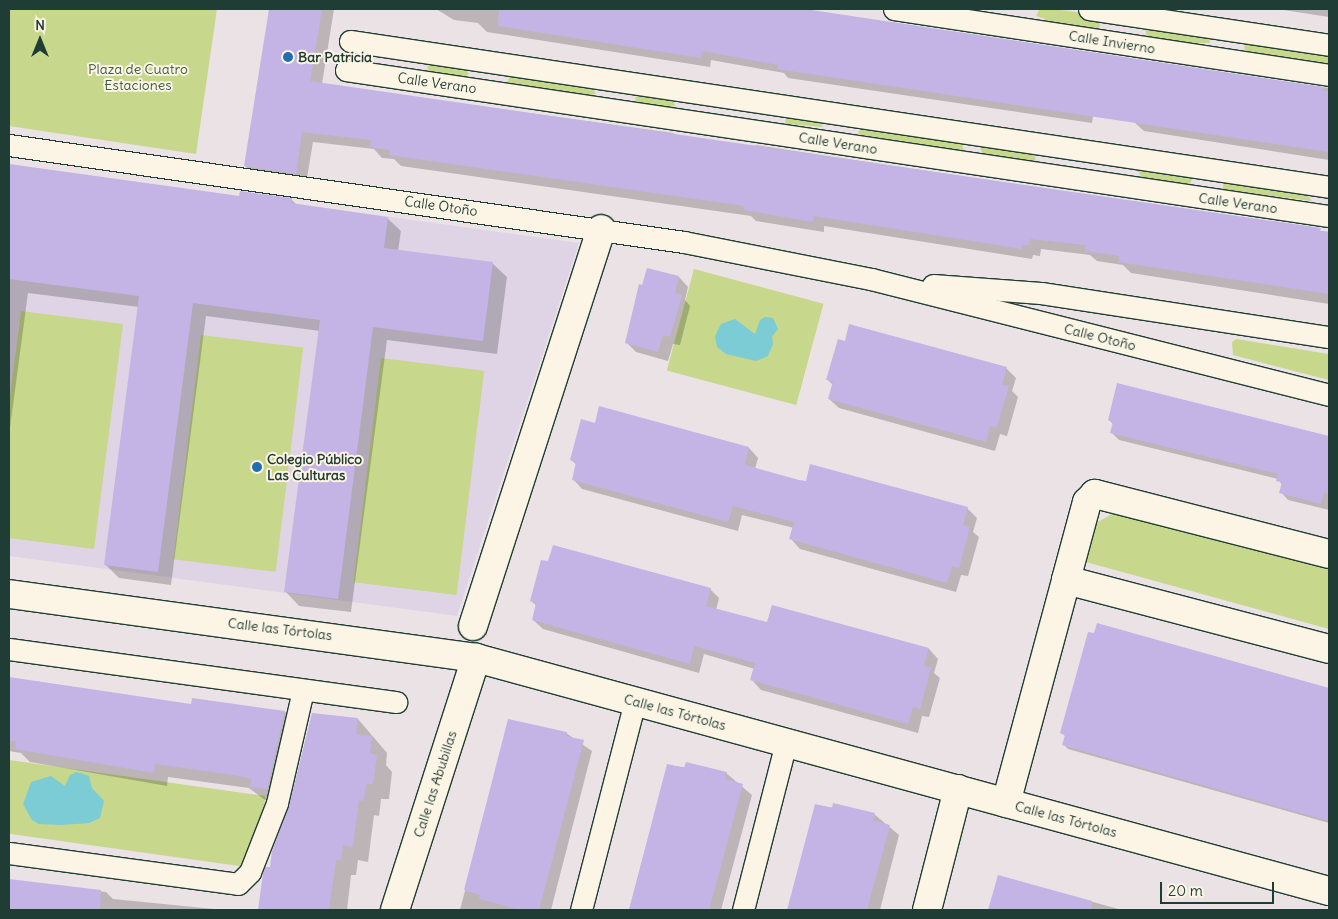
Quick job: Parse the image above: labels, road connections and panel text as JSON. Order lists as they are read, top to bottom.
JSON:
{
  "streets": {
    "street": ["Calle las Tórtolas", "Calle las Abubillas"],
    "lane": ["Calle Invierno", "Calle Verano", "Calle Otoño"]
  },
  "crossings": [
    ["Calle las Tórtolas", "Calle las Abubillas"]
  ],
  "parks": ["Plaza de Cuatro Estaciones"],
  "places": ["Bar Patricia", "Colegio Público Las Culturas"],
  "scale_bar": "20 m",
  "north": "top"
}
